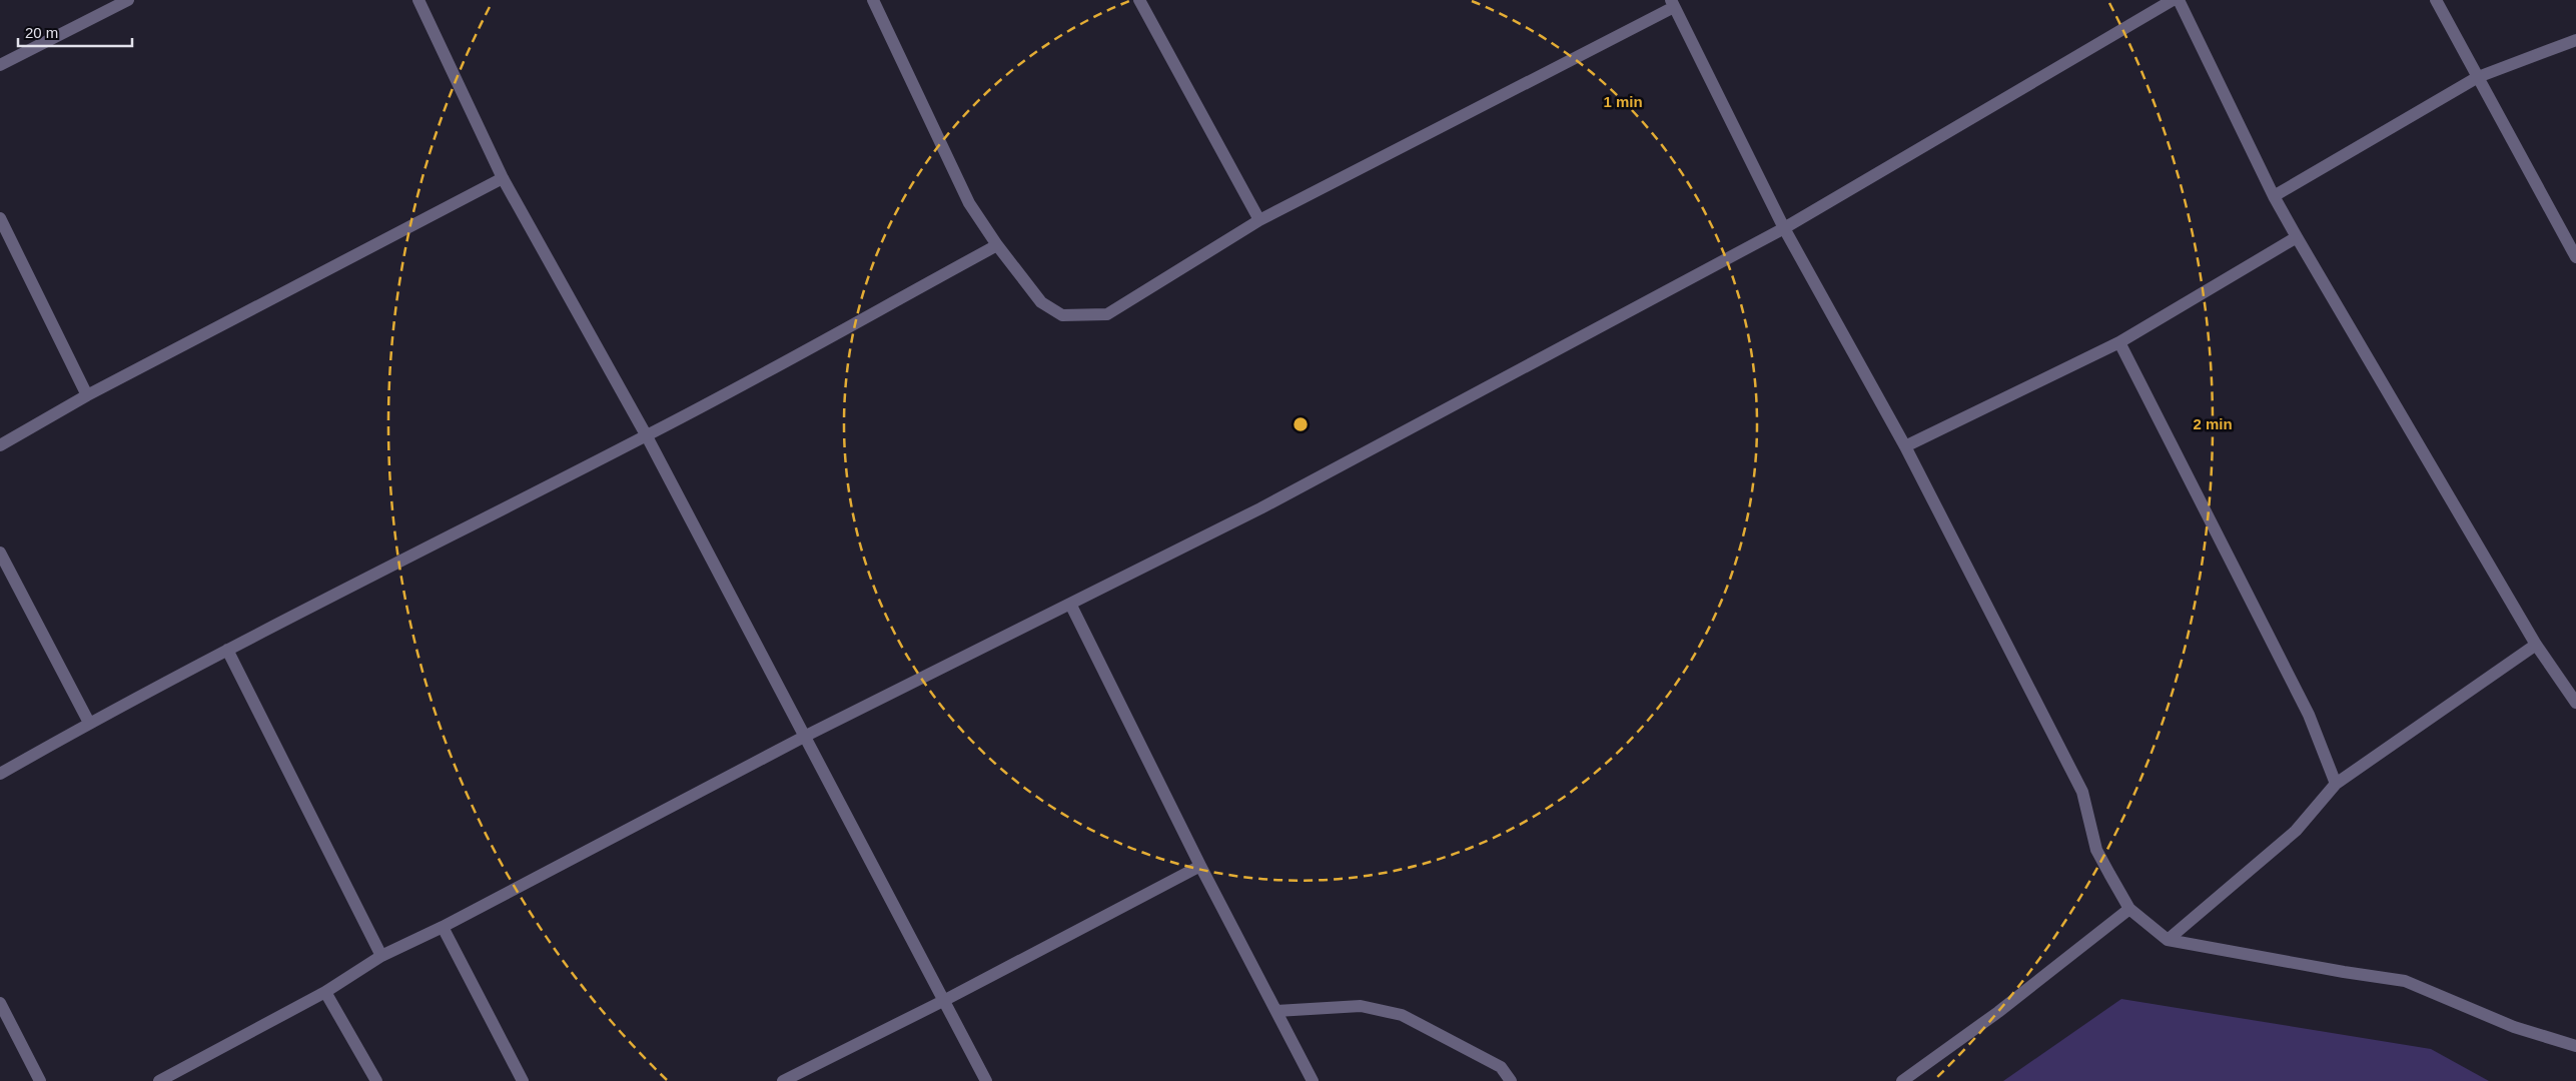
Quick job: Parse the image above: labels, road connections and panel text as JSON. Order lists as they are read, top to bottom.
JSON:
{
  "scale_bar": "20 m",
  "rings": ["1 min", "2 min"]
}
